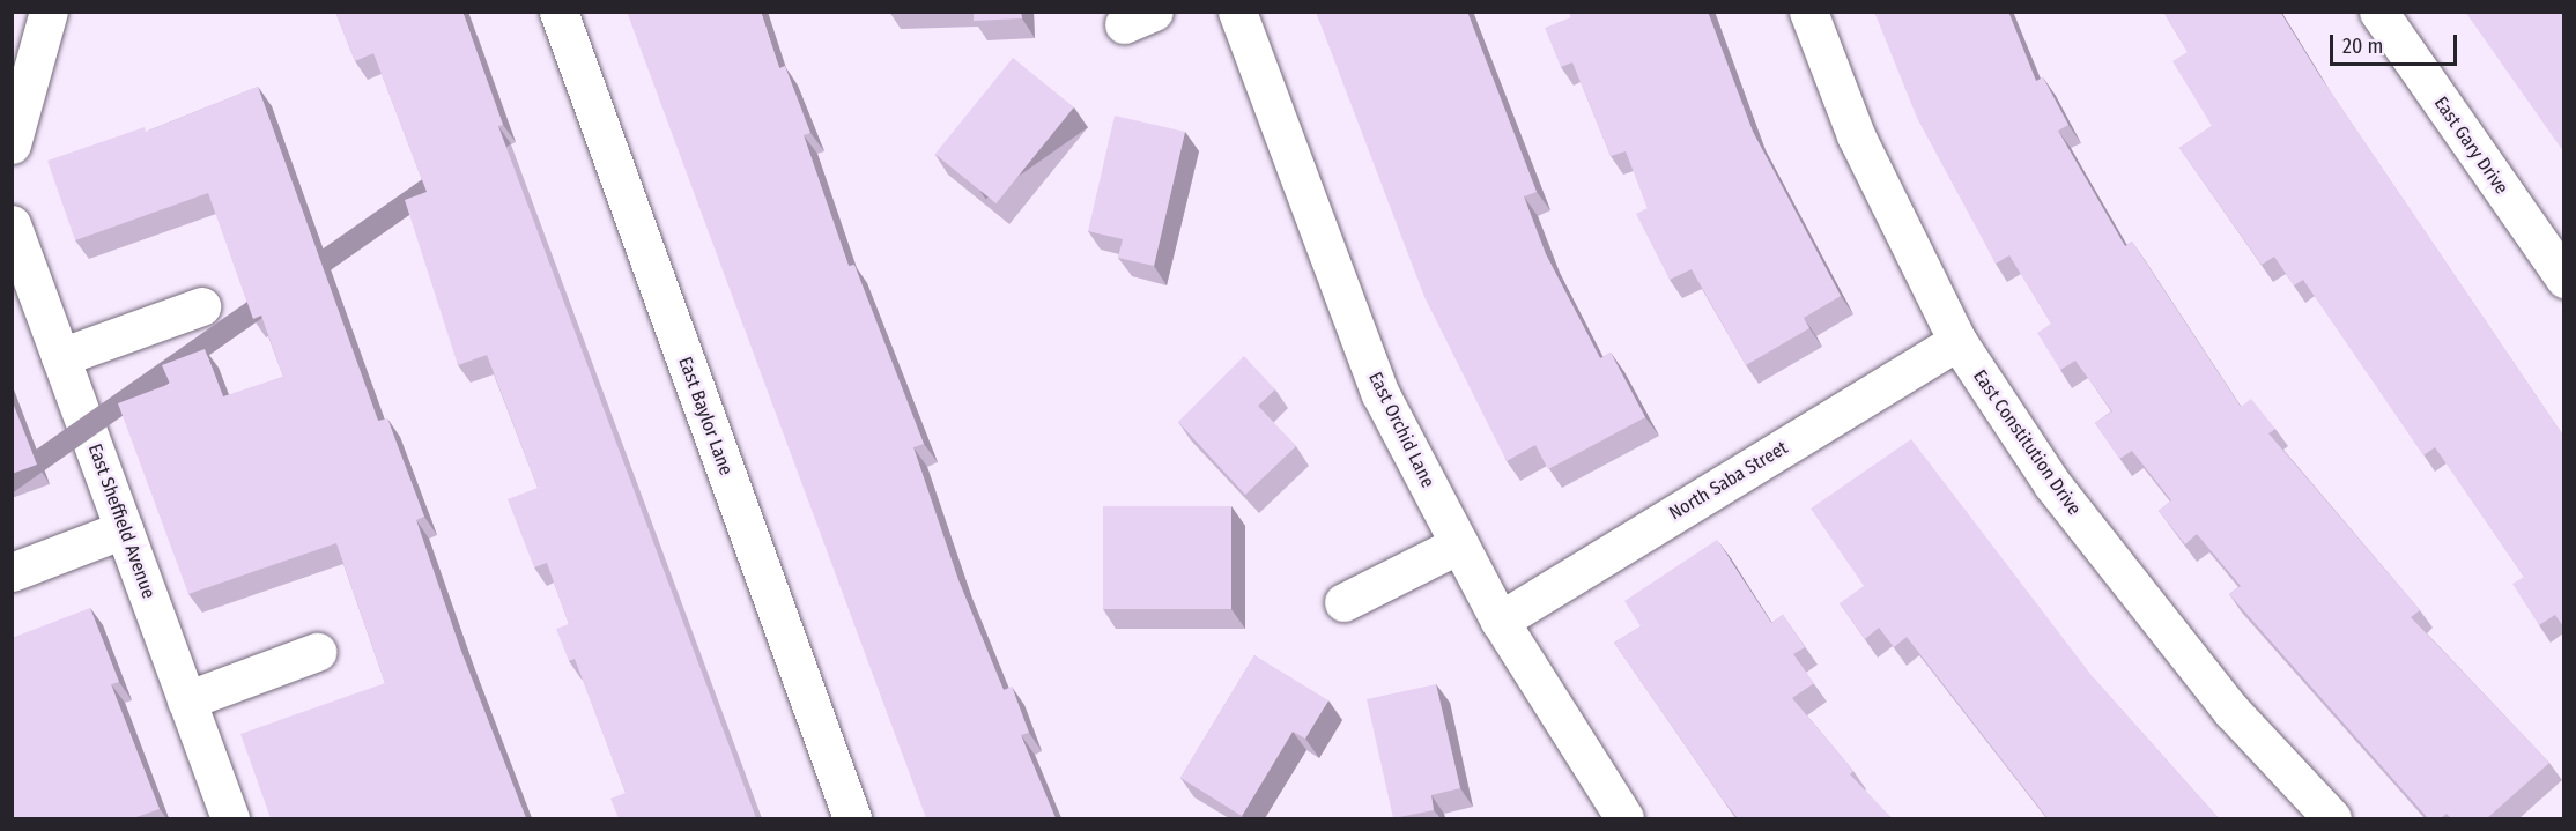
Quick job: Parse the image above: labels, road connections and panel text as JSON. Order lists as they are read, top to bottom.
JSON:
{
  "streets": {
    "street": [
      "East Gary Drive",
      "East Baylor Lane",
      "East Orchid Lane",
      "East Constitution Drive",
      "North Saba Street",
      "East Sheffield Avenue"
    ]
  },
  "crossings": [
    ["East Orchid Lane", "North Saba Street"],
    ["East Constitution Drive", "North Saba Street"]
  ],
  "scale_bar": "20 m"
}
